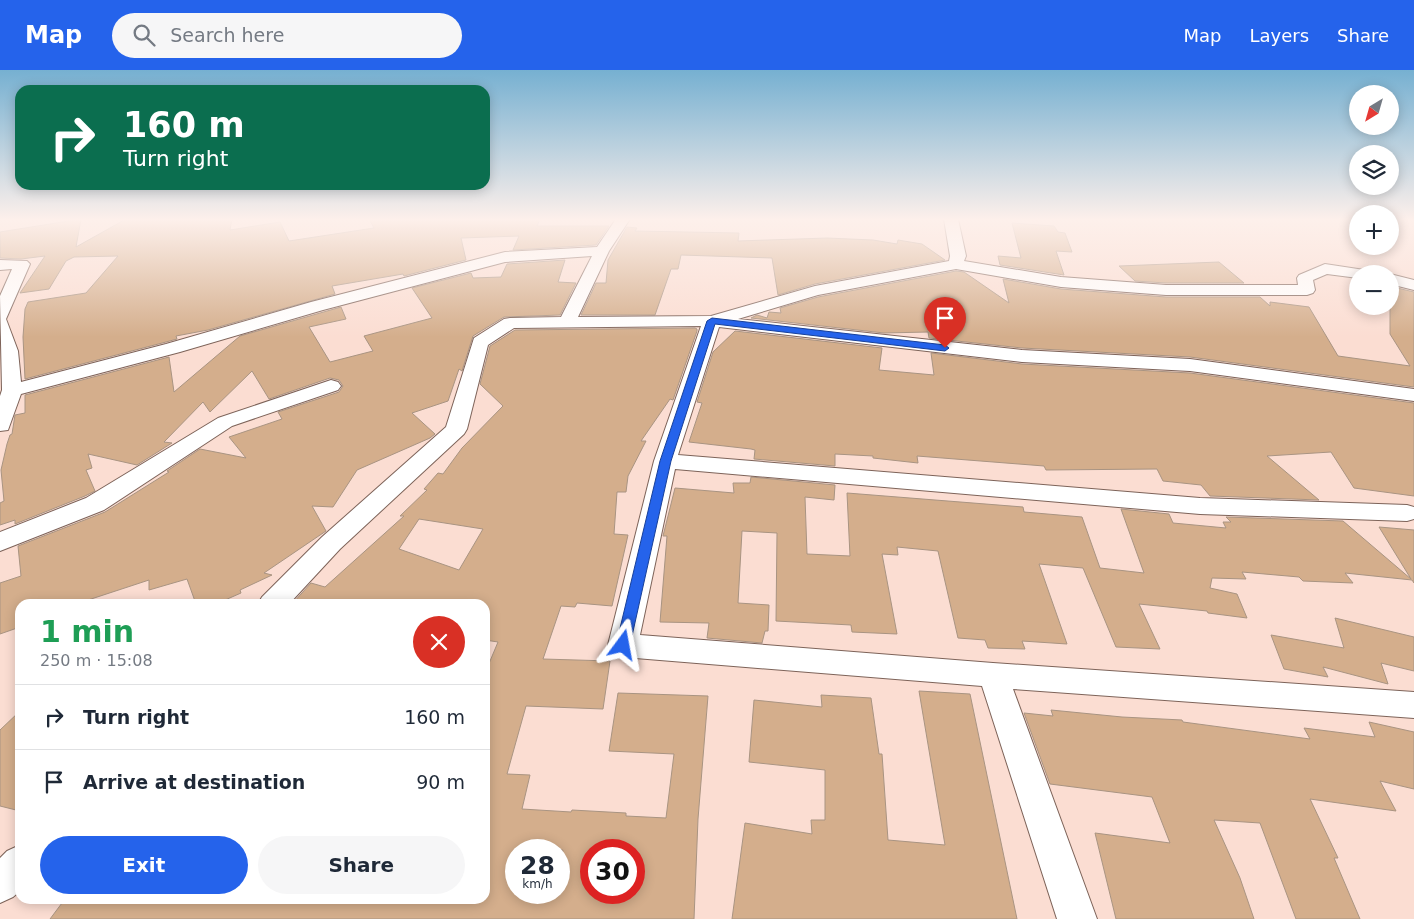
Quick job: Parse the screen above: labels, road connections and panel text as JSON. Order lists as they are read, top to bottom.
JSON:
{
  "north": "bottom left",
  "page": {
    "header": "Map",
    "search": "Search here",
    "nav": ["Map", "Layers", "Share"],
    "map_buttons": ["+", "−"],
    "turn": ["160 m", "Turn right"],
    "heading": ["1 min", "250 m · 15:08"],
    "list": [
      {
        "name": "Turn right",
        "value": "160 m"
      },
      {
        "name": "Arrive at destination",
        "value": "90 m"
      }
    ],
    "buttons": ["Exit", "Share"],
    "speed": "28 km/h",
    "limit": "30"
  }
}
